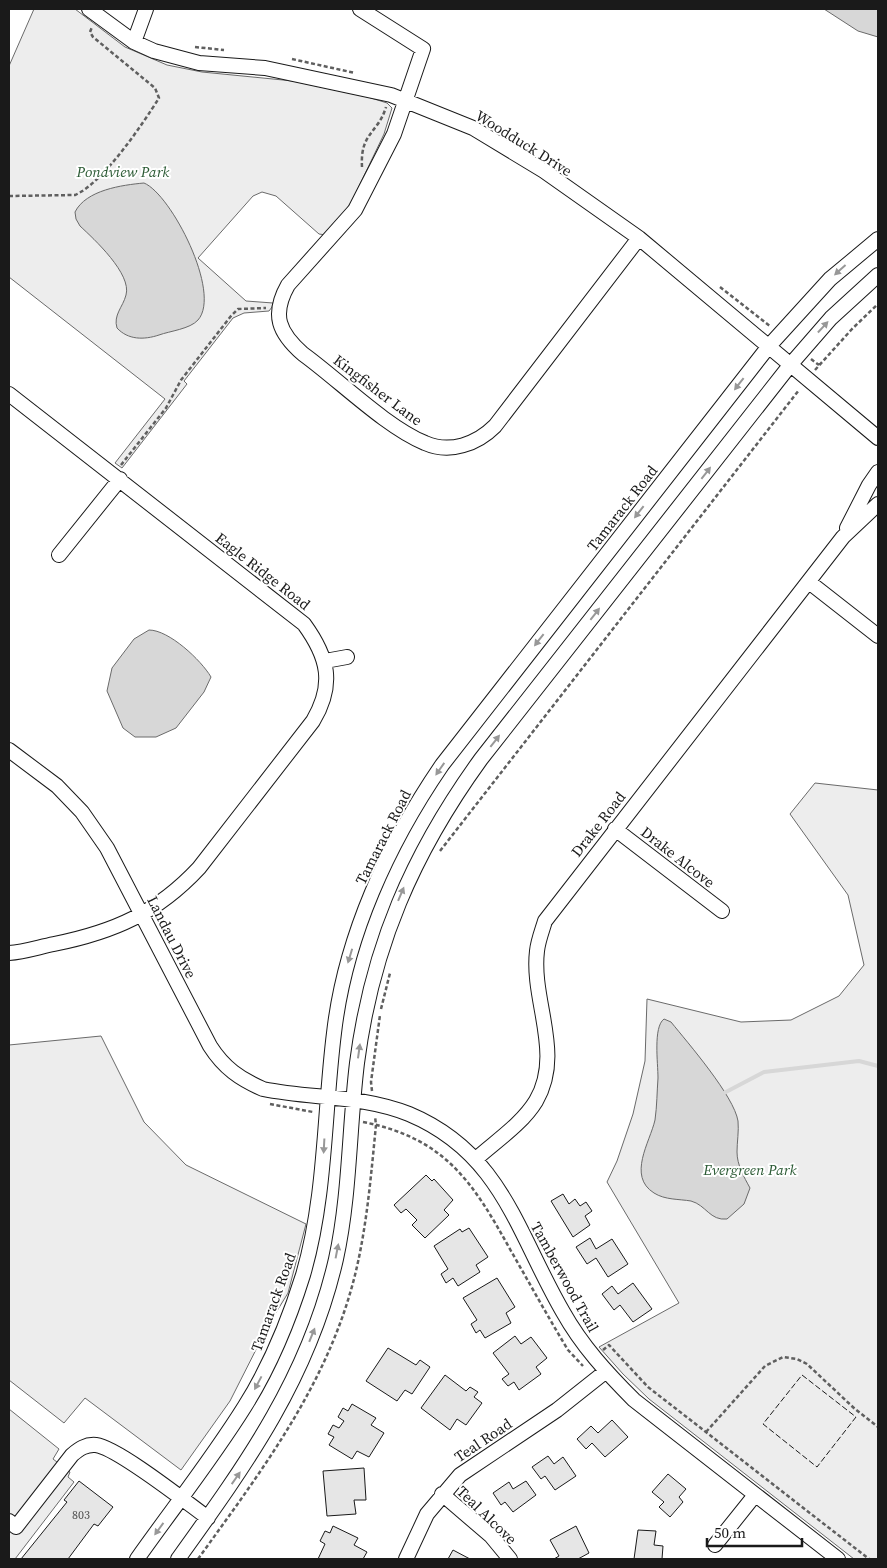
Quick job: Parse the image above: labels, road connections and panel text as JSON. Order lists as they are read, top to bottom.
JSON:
{
  "streets": {
    "street": [
      "Woodduck Drive",
      "Kingfisher Lane",
      "Tamarack Road",
      "Eagle Ridge Road",
      "Drake Road",
      "Drake Alcove",
      "Landau Drive",
      "Tamberwood Trail",
      "Teal Road",
      "Teal Alcove"
    ]
  },
  "crossings": [
    ["Woodduck Drive", "Kingfisher Lane"],
    ["Woodduck Drive", "Tamarack Road"],
    ["Tamarack Road", "Landau Drive"],
    ["Tamarack Road", "Tamberwood Trail"],
    ["Eagle Ridge Road", "Landau Drive"],
    ["Drake Road", "Drake Alcove"],
    ["Drake Road", "Tamberwood Trail"],
    ["Landau Drive", "Tamberwood Trail"],
    ["Tamberwood Trail", "Teal Road"],
    ["Teal Road", "Teal Alcove"]
  ],
  "parks": ["Pondview Park", "Evergreen Park"],
  "house_numbers": ["803"],
  "scale_bar": "50 m"
}
